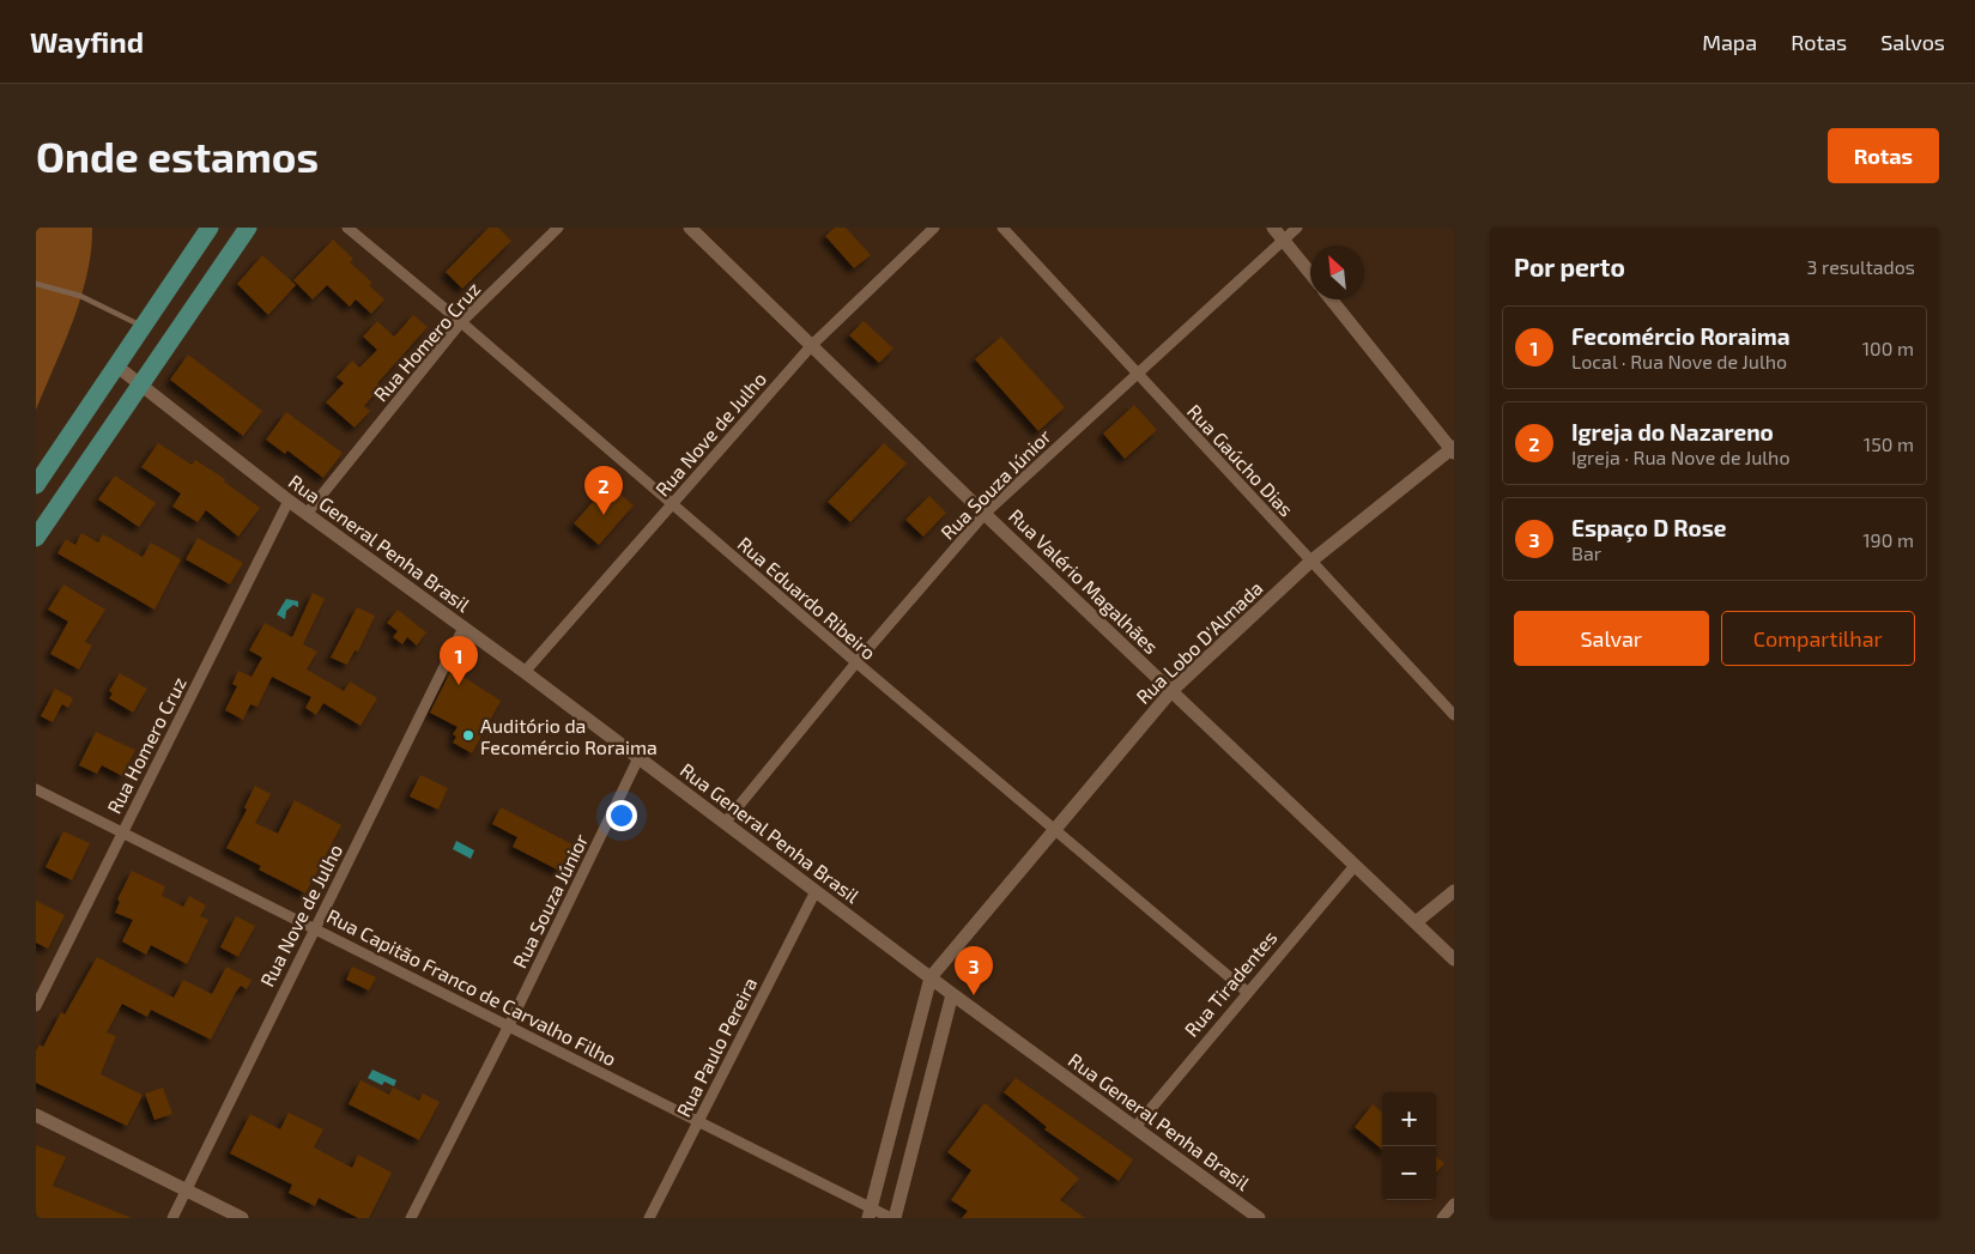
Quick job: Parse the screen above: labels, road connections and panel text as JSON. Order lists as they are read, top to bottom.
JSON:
{
  "streets": {
    "street": [
      "Rua Homero Cruz",
      "Rua Nove de Julho",
      "Rua Gaúcho Dias",
      "Rua Souza Júnior",
      "Rua General Penha Brasil",
      "Rua Valério Magalhães",
      "Rua Eduardo Ribeiro",
      "Rua Lobo D'Almada",
      "Rua Tiradentes",
      "Rua Capitão Franco de Carvalho Filho",
      "Rua Paulo Pereira"
    ]
  },
  "crossings": [
    ["Rua Homero Cruz", "Rua General Penha Brasil"],
    ["Rua Homero Cruz", "Rua Eduardo Ribeiro"],
    ["Rua Homero Cruz", "Rua Capitão Franco de Carvalho Filho"],
    ["Rua Nove de Julho", "Rua General Penha Brasil"],
    ["Rua Nove de Julho", "Rua Valério Magalhães"],
    ["Rua Nove de Julho", "Rua Eduardo Ribeiro"],
    ["Rua Nove de Julho", "Rua Capitão Franco de Carvalho Filho"],
    ["Rua Gaúcho Dias", "Rua Souza Júnior"],
    ["Rua Gaúcho Dias", "Rua Lobo D'Almada"],
    ["Rua Souza Júnior", "Rua General Penha Brasil"],
    ["Rua Souza Júnior", "Rua Valério Magalhães"],
    ["Rua Souza Júnior", "Rua Eduardo Ribeiro"],
    ["Rua Souza Júnior", "Rua Capitão Franco de Carvalho Filho"],
    ["Rua General Penha Brasil", "Rua Lobo D'Almada"],
    ["Rua General Penha Brasil", "Rua Tiradentes"],
    ["Rua General Penha Brasil", "Rua Paulo Pereira"],
    ["Rua Valério Magalhães", "Rua Lobo D'Almada"],
    ["Rua Valério Magalhães", "Rua Tiradentes"],
    ["Rua Eduardo Ribeiro", "Rua Lobo D'Almada"],
    ["Rua Eduardo Ribeiro", "Rua Tiradentes"],
    ["Rua Capitão Franco de Carvalho Filho", "Rua Paulo Pereira"]
  ],
  "places": ["Auditório da Fecomércio Roraima"],
  "north": "top left",
  "page": {
    "header": "Wayfind",
    "nav": ["Mapa", "Rotas", "Salvos"],
    "buttons": [
      "Rotas",
      ["Salvar", "Compartilhar"]
    ],
    "title": "Onde estamos",
    "heading": ["Por perto", "3 resultados"],
    "list": [
      {
        "mark": "1",
        "name": "Fecomércio Roraima",
        "note": "Local · Rua Nove de Julho",
        "value": "100 m"
      },
      {
        "mark": "2",
        "name": "Igreja do Nazareno",
        "note": "Igreja · Rua Nove de Julho",
        "value": "150 m"
      },
      {
        "mark": "3",
        "name": "Espaço D Rose",
        "note": "Bar",
        "value": "190 m"
      }
    ],
    "pins": ["2", "1", "3"],
    "map_buttons": ["+", "−"]
  }
}
